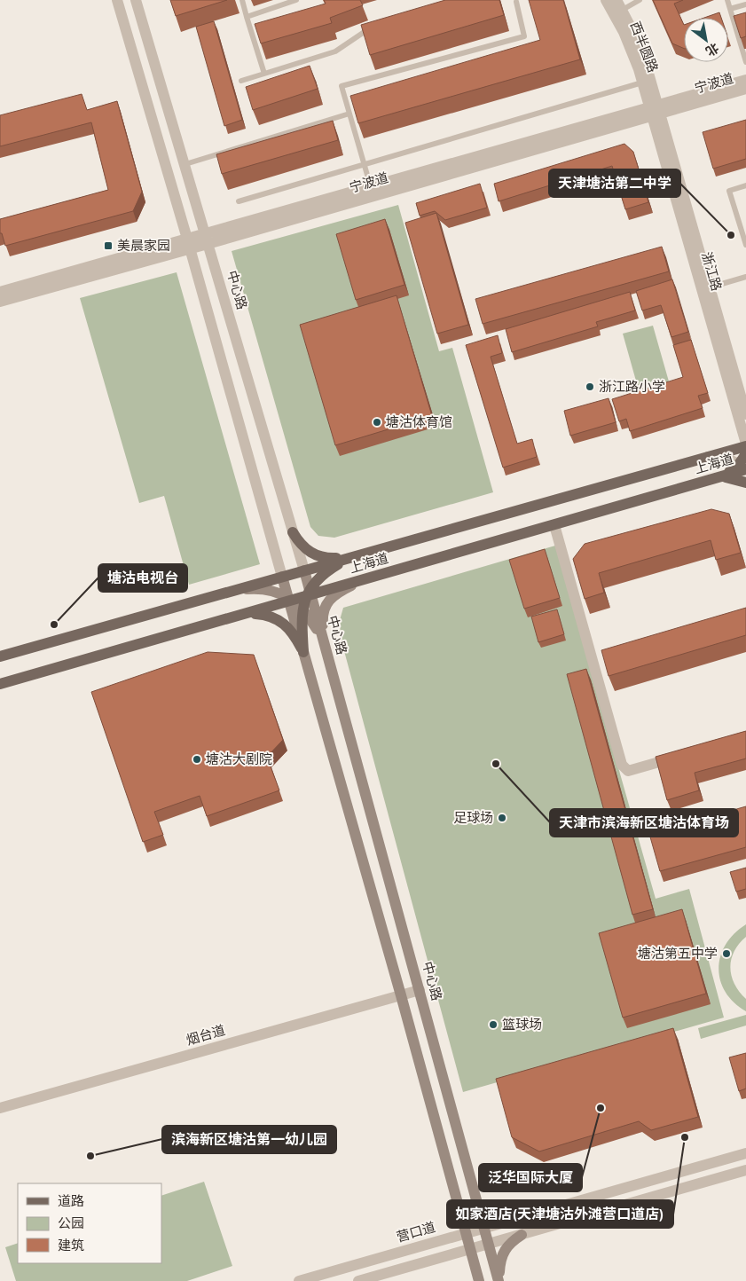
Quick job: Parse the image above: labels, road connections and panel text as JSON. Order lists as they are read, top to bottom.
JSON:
{
  "streets": {
    "main road": ["中心路", "上海道"],
    "street": [
      "西半圆路",
      "宁波道",
      "浙江路",
      "烟台道",
      "营口道"
    ]
  },
  "crossings": [
    ["西半圆路", "宁波道"],
    ["西半圆路", "浙江路"],
    ["宁波道", "浙江路"],
    ["宁波道", "中心路"],
    ["浙江路", "上海道"],
    ["中心路", "上海道"],
    ["中心路", "烟台道"],
    ["中心路", "营口道"]
  ],
  "places": {
    "other": [
      "天津塘沽第二中学",
      "浙江路小学",
      "塘沽体育馆",
      "塘沽电视台",
      "塘沽大剧院",
      "天津市滨海新区塘沽体育场",
      "足球场",
      "塘沽第五中学",
      "篮球场",
      "泛华国际大厦",
      "如家酒店(天津塘沽外滩营口道店)",
      "滨海新区塘沽第一幼儿园"
    ],
    "transit": ["美晨家园"]
  },
  "legend": ["道路", "公园", "建筑"],
  "north": "bottom right"
}
